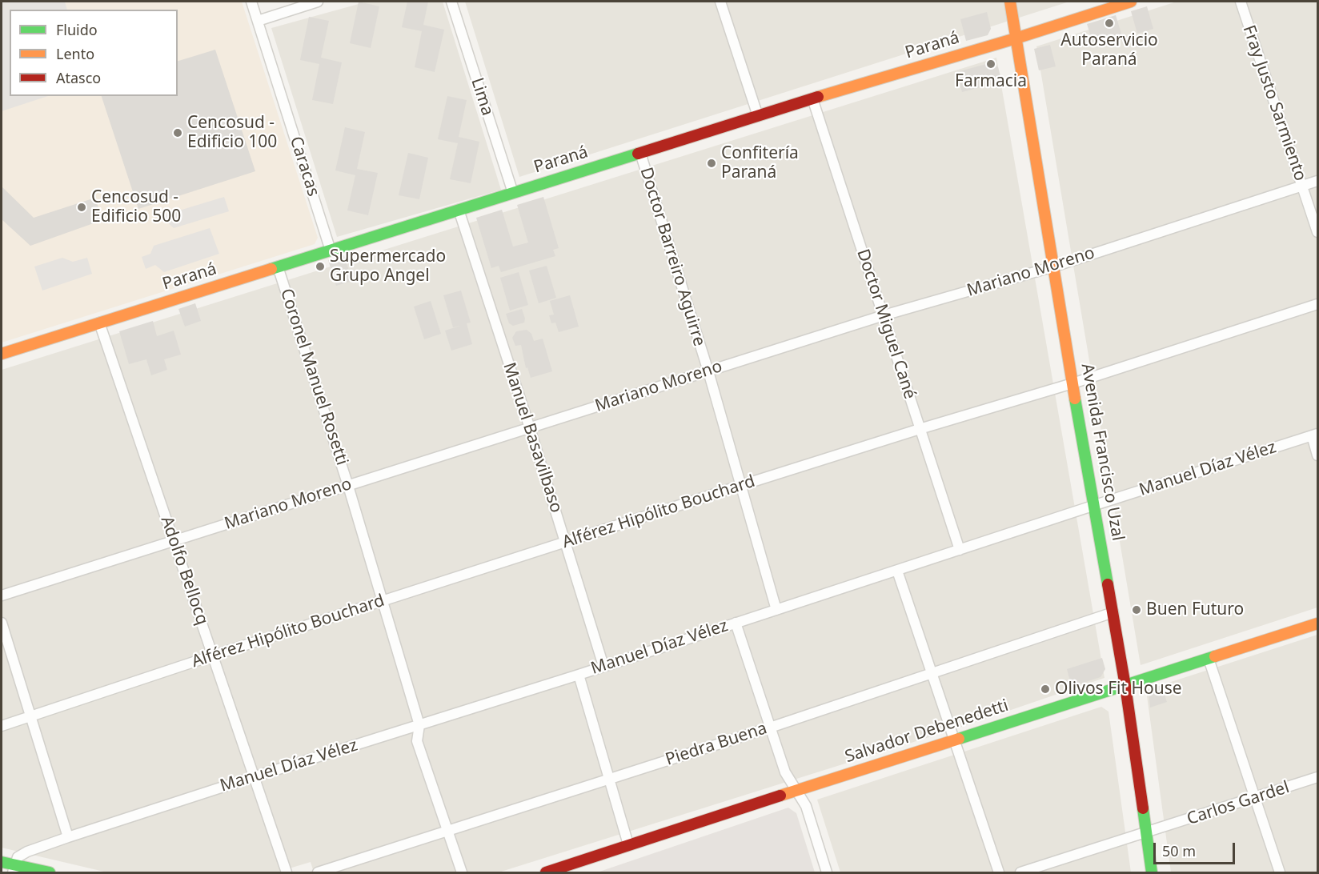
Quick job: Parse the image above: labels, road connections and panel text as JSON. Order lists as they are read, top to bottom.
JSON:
{
  "streets": {
    "street": [
      "Paraná",
      "Lima",
      "Fray Justo Sarmiento",
      "Caracas",
      "Doctor Barreiro Aguirre",
      "Mariano Moreno",
      "Doctor Miguel Cané",
      "Coronel Manuel Rosetti",
      "Manuel Basavilbaso",
      "Avenida Francisco Uzal",
      "Manuel Díaz Vélez",
      "Alférez Hipólito Bouchard",
      "Adolfo Bellocq",
      "Salvador Debenedetti",
      "Piedra Buena",
      "Carlos Gardel"
    ]
  },
  "crossings": [
    ["Paraná", "Lima"],
    ["Paraná", "Caracas"],
    ["Paraná", "Doctor Barreiro Aguirre"],
    ["Paraná", "Doctor Miguel Cané"],
    ["Paraná", "Coronel Manuel Rosetti"],
    ["Paraná", "Manuel Basavilbaso"],
    ["Paraná", "Avenida Francisco Uzal"],
    ["Paraná", "Adolfo Bellocq"],
    ["Fray Justo Sarmiento", "Mariano Moreno"],
    ["Doctor Barreiro Aguirre", "Mariano Moreno"],
    ["Doctor Barreiro Aguirre", "Manuel Díaz Vélez"],
    ["Doctor Barreiro Aguirre", "Alférez Hipólito Bouchard"],
    ["Mariano Moreno", "Doctor Miguel Cané"],
    ["Mariano Moreno", "Coronel Manuel Rosetti"],
    ["Mariano Moreno", "Manuel Basavilbaso"],
    ["Mariano Moreno", "Avenida Francisco Uzal"],
    ["Mariano Moreno", "Adolfo Bellocq"],
    ["Doctor Miguel Cané", "Manuel Díaz Vélez"],
    ["Doctor Miguel Cané", "Alférez Hipólito Bouchard"],
    ["Coronel Manuel Rosetti", "Manuel Díaz Vélez"],
    ["Coronel Manuel Rosetti", "Alférez Hipólito Bouchard"],
    ["Coronel Manuel Rosetti", "Piedra Buena"],
    ["Manuel Basavilbaso", "Manuel Díaz Vélez"],
    ["Manuel Basavilbaso", "Alférez Hipólito Bouchard"],
    ["Avenida Francisco Uzal", "Manuel Díaz Vélez"],
    ["Avenida Francisco Uzal", "Alférez Hipólito Bouchard"],
    ["Avenida Francisco Uzal", "Salvador Debenedetti"],
    ["Avenida Francisco Uzal", "Piedra Buena"],
    ["Avenida Francisco Uzal", "Carlos Gardel"],
    ["Manuel Díaz Vélez", "Adolfo Bellocq"],
    ["Alférez Hipólito Bouchard", "Adolfo Bellocq"]
  ],
  "places": [
    "Autoservicio Paraná",
    "Farmacia",
    "Cencosud - Edificio 100",
    "Confitería Paraná",
    "Cencosud - Edificio 500",
    "Supermercado Grupo Angel",
    "Buen Futuro",
    "Olivos Fit House"
  ],
  "legend": ["Fluido", "Lento", "Atasco"],
  "scale_bar": "50 m"
}
